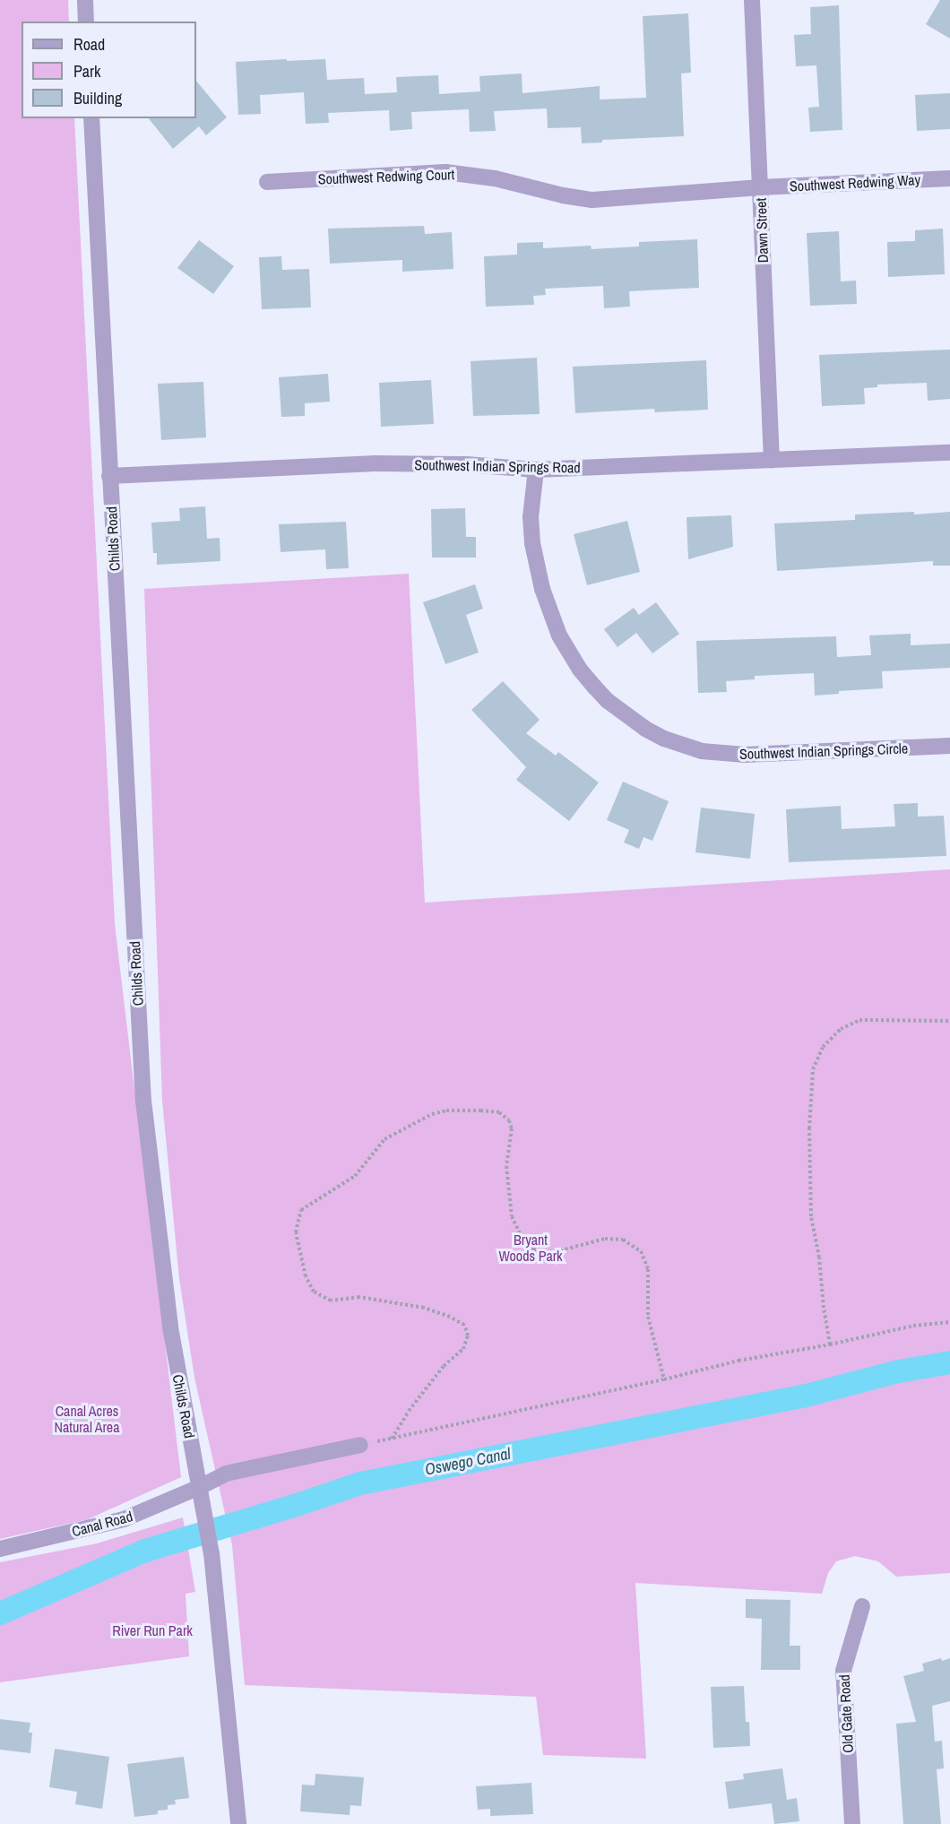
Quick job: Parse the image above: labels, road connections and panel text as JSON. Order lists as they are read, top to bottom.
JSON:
{
  "streets": {
    "street": [
      "Southwest Redwing Court",
      "Southwest Redwing Way",
      "Dawn Street",
      "Southwest Indian Springs Road",
      "Childs Road",
      "Southwest Indian Springs Circle",
      "Canal Road",
      "Old Gate Road"
    ]
  },
  "crossings": [
    ["Southwest Redwing Court", "Southwest Redwing Way"],
    ["Southwest Redwing Court", "Dawn Street"],
    ["Southwest Redwing Way", "Dawn Street"],
    ["Dawn Street", "Southwest Indian Springs Road"],
    ["Southwest Indian Springs Road", "Childs Road"],
    ["Southwest Indian Springs Road", "Southwest Indian Springs Circle"],
    ["Childs Road", "Canal Road"]
  ],
  "water": ["Oswego Canal"],
  "parks": ["Bryant Woods Park", "Canal Acres Natural Area", "River Run Park"],
  "legend": ["Road", "Park", "Building"]
}
